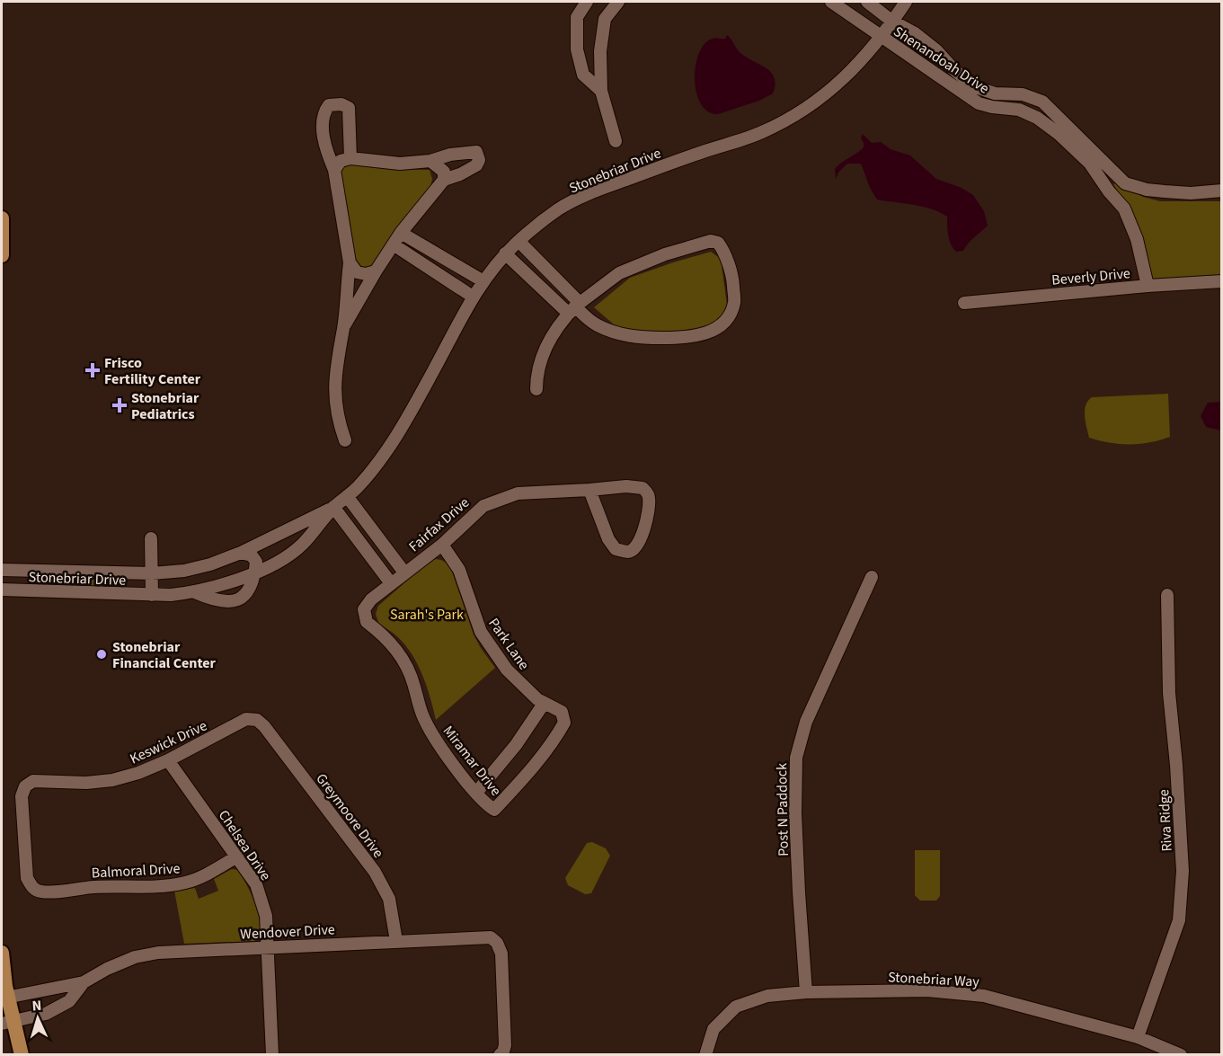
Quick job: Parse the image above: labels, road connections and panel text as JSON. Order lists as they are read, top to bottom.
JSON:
{
  "streets": {
    "street": [
      "Shenandoah Drive",
      "Stonebriar Drive",
      "Beverly Drive",
      "Fairfax Drive",
      "Park Lane",
      "Keswick Drive",
      "Miramar Drive",
      "Post N Paddock",
      "Greymoore Drive",
      "Riva Ridge",
      "Chelsea Drive",
      "Balmoral Drive",
      "Wendover Drive",
      "Stonebriar Way"
    ]
  },
  "crossings": [
    ["Shenandoah Drive", "Stonebriar Drive"],
    ["Shenandoah Drive", "Beverly Drive"],
    ["Fairfax Drive", "Park Lane"],
    ["Fairfax Drive", "Miramar Drive"],
    ["Park Lane", "Miramar Drive"],
    ["Keswick Drive", "Greymoore Drive"],
    ["Keswick Drive", "Chelsea Drive"],
    ["Keswick Drive", "Balmoral Drive"],
    ["Post N Paddock", "Stonebriar Way"],
    ["Greymoore Drive", "Wendover Drive"],
    ["Riva Ridge", "Stonebriar Way"],
    ["Chelsea Drive", "Balmoral Drive"],
    ["Chelsea Drive", "Wendover Drive"]
  ],
  "parks": ["Sarah's Park"],
  "places": {
    "health": ["Frisco Fertility Center", "Stonebriar Pediatrics"],
    "other": ["Stonebriar Financial Center"]
  },
  "north": "top"
}
